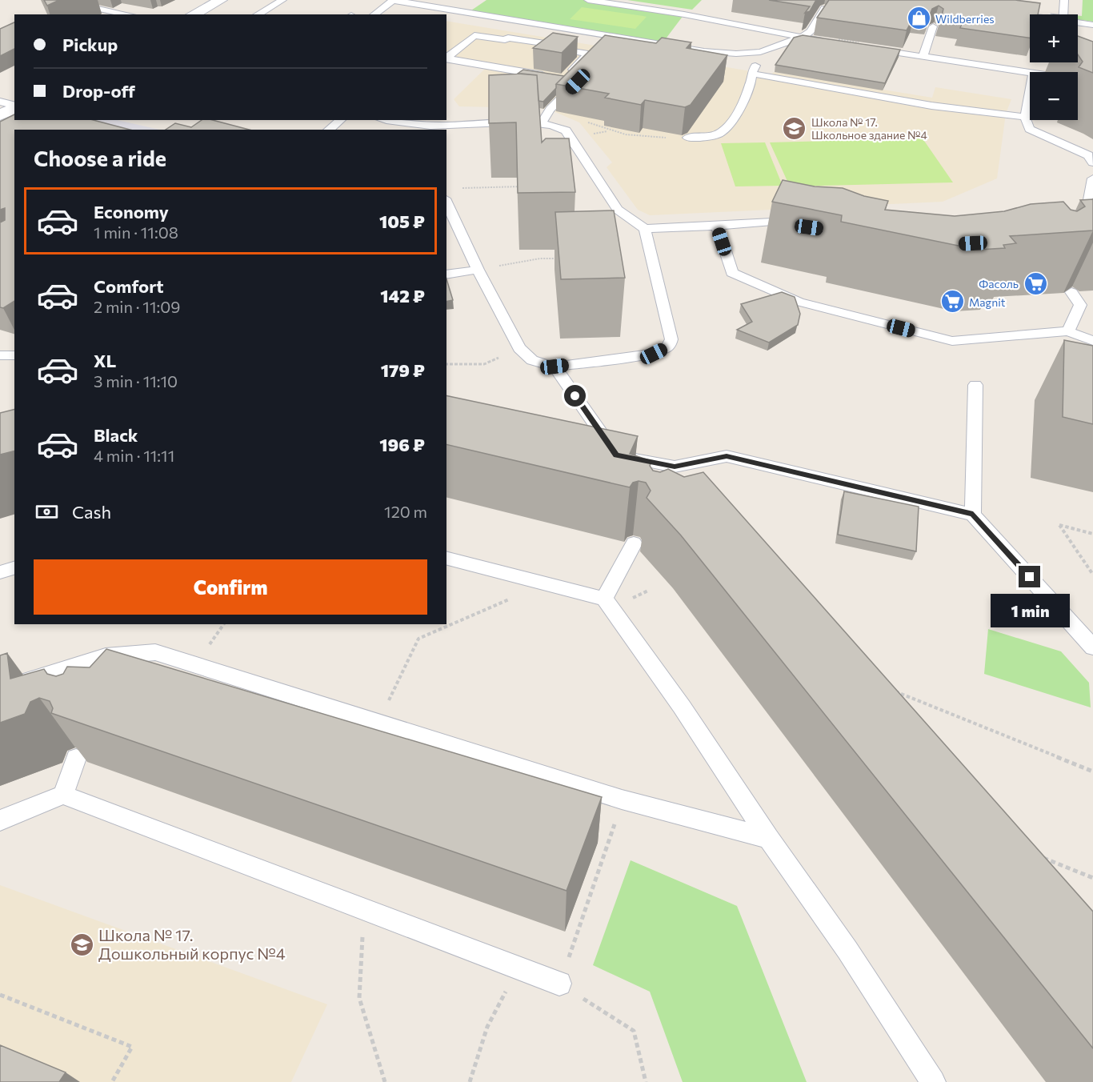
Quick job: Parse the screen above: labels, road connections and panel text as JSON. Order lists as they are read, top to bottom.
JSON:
{
  "places": {
    "shop": ["Wildberries"],
    "school or university": ["Школа № 17. Школьное здание №4", "Школа № 17. Дошкольный корпус №4"],
    "supermarket": ["Фасоль", "Magnit"]
  },
  "page": {
    "map_buttons": ["+", "−"],
    "banner": ["Pickup", "Drop-off"],
    "heading": "Choose a ride",
    "list": [
      {
        "name": "Economy",
        "note": "1 min · 11:08",
        "value": "105 ₽"
      },
      {
        "name": "Comfort",
        "note": "2 min · 11:09",
        "value": "142 ₽"
      },
      {
        "name": "XL",
        "note": "3 min · 11:10",
        "value": "179 ₽"
      },
      {
        "name": "Black",
        "note": "4 min · 11:11",
        "value": "196 ₽"
      }
    ],
    "pay": ["Cash", "120 m"],
    "buttons": "Confirm",
    "bubble": "1 min"
  }
}
